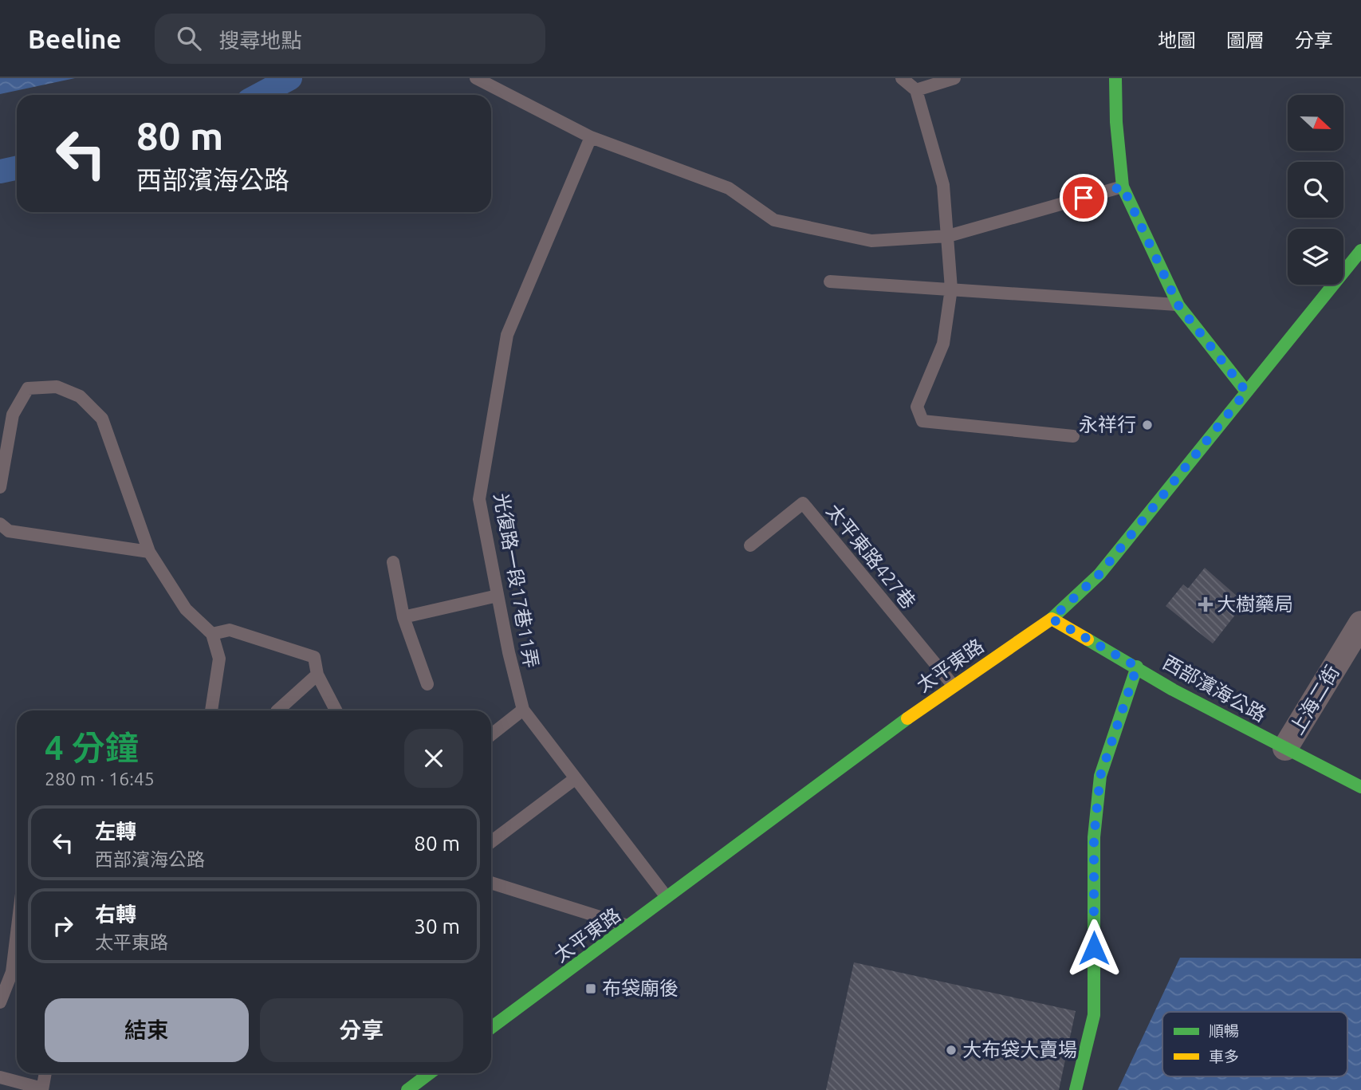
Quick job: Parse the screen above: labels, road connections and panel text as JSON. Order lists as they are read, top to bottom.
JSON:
{
  "streets": {
    "main road": ["太平東路", "西部濱海公路"],
    "street": ["上海二街"],
    "lane": ["太平東路427巷", "光復路一段17巷11弄"]
  },
  "crossings": [
    ["太平東路427巷", "太平東路"],
    ["光復路一段17巷11弄", "太平東路"],
    ["太平東路", "西部濱海公路"],
    ["西部濱海公路", "上海二街"]
  ],
  "places": {
    "other": ["永祥行", "大布袋大賣場"],
    "health": ["大樹藥局"],
    "transit": ["布袋廟後"]
  },
  "legend": ["順暢", "車多"],
  "north": "right",
  "page": {
    "header": "Beeline",
    "search": "搜尋地點",
    "nav": ["地圖", "圖層", "分享"],
    "turn": ["80 m", "西部濱海公路"],
    "heading": ["4 分鐘", "280 m · 16:45"],
    "list": [
      {
        "name": "左轉",
        "note": "西部濱海公路",
        "value": "80 m"
      },
      {
        "name": "右轉",
        "note": "太平東路",
        "value": "30 m"
      }
    ],
    "buttons": ["結束", "分享"]
  }
}
